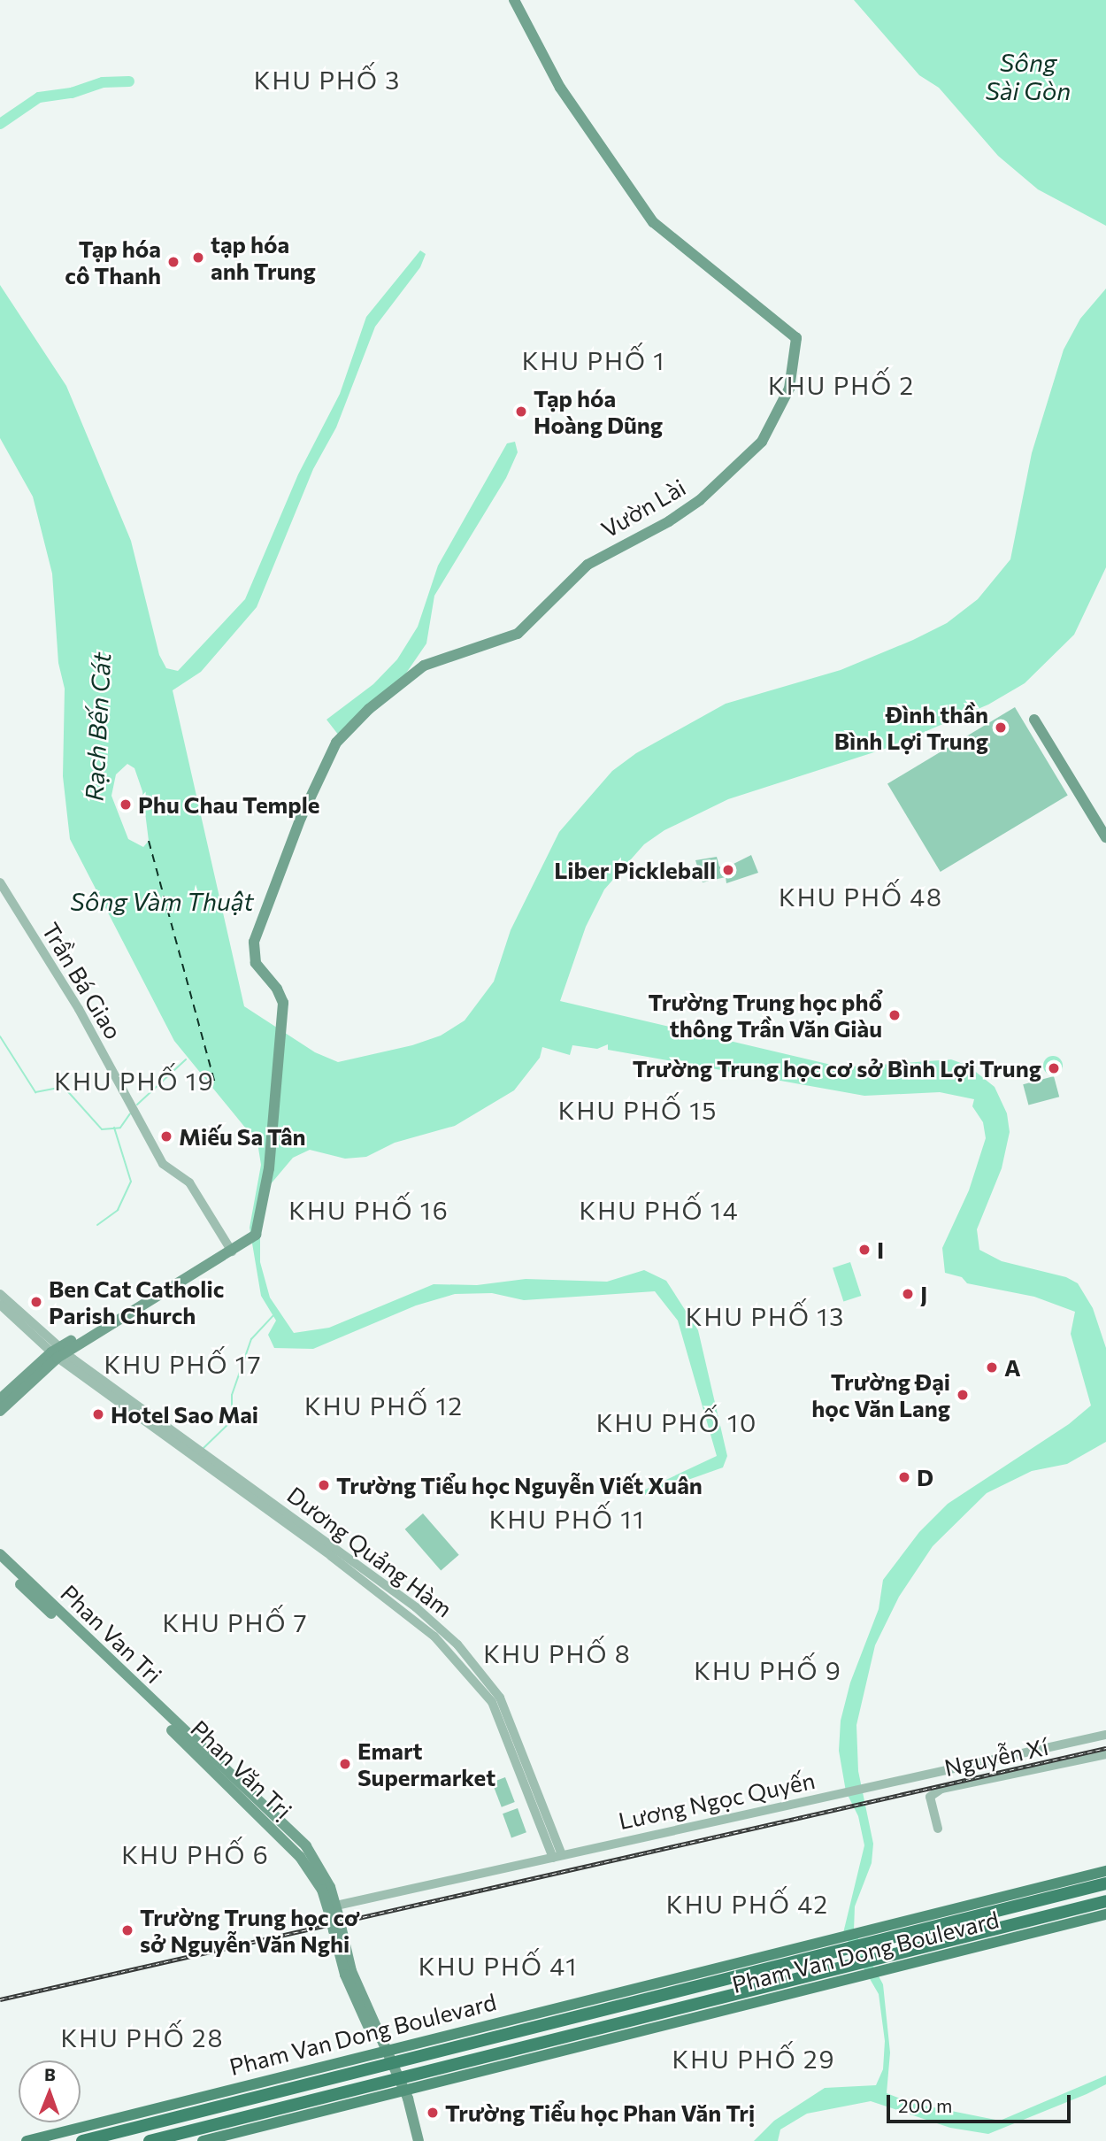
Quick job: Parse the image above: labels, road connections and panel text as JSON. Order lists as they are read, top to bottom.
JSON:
{
  "streets": {
    "highway": ["Pham Van Dong Boulevard"],
    "main road": ["Vườn Lài", "Phan Van Tri", "Phan Văn Trị"],
    "street": [
      "Trần Bá Giao",
      "Dương Quảng Hàm",
      "Nguyễn Xí",
      "Lương Ngọc Quyến"
    ]
  },
  "crossings": [
    ["Vườn Lài", "Trần Bá Giao"],
    ["Dương Quảng Hàm", "Lương Ngọc Quyến"],
    ["Phan Van Tri", "Phan Văn Trị"],
    ["Phan Văn Trị", "Lương Ngọc Quyến"],
    ["Phan Văn Trị", "Pham Van Dong Boulevard"]
  ],
  "districts": [
    "KHU PHỐ 3",
    "KHU PHỐ 1",
    "KHU PHỐ 2",
    "KHU PHỐ 48",
    "KHU PHỐ 19",
    "KHU PHỐ 15",
    "KHU PHỐ 16",
    "KHU PHỐ 14",
    "KHU PHỐ 13",
    "KHU PHỐ 17",
    "KHU PHỐ 12",
    "KHU PHỐ 10",
    "KHU PHỐ 11",
    "KHU PHỐ 7",
    "KHU PHỐ 8",
    "KHU PHỐ 9",
    "KHU PHỐ 6",
    "KHU PHỐ 42",
    "KHU PHỐ 41",
    "KHU PHỐ 28",
    "KHU PHỐ 29"
  ],
  "water": ["Sông Sài Gòn", "Rạch Bến Cát", "Sông Vàm Thuật"],
  "places": [
    "tạp hóa anh Trung",
    "Tạp hóa cô Thanh",
    "Tạp hóa Hoàng Dũng",
    "Đình thần Bình Lợi Trung",
    "Phu Chau Temple",
    "Liber Pickleball",
    "Trường Trung học phổ thông Trần Văn Giàu",
    "Trường Trung học cơ sở Bình Lợi Trung",
    "Miếu Sa Tân",
    "I",
    "J",
    "Ben Cat Catholic Parish Church",
    "A",
    "Trường Đại học Văn Lang",
    "Hotel Sao Mai",
    "D",
    "Trường Tiểu học Nguyễn Viết Xuân",
    "Emart Supermarket",
    "Trường Trung học cơ sở Nguyễn Văn Nghi",
    "Trường Tiểu học Phan Văn Trị"
  ],
  "scale_bar": "200 m",
  "north": "top"
}
